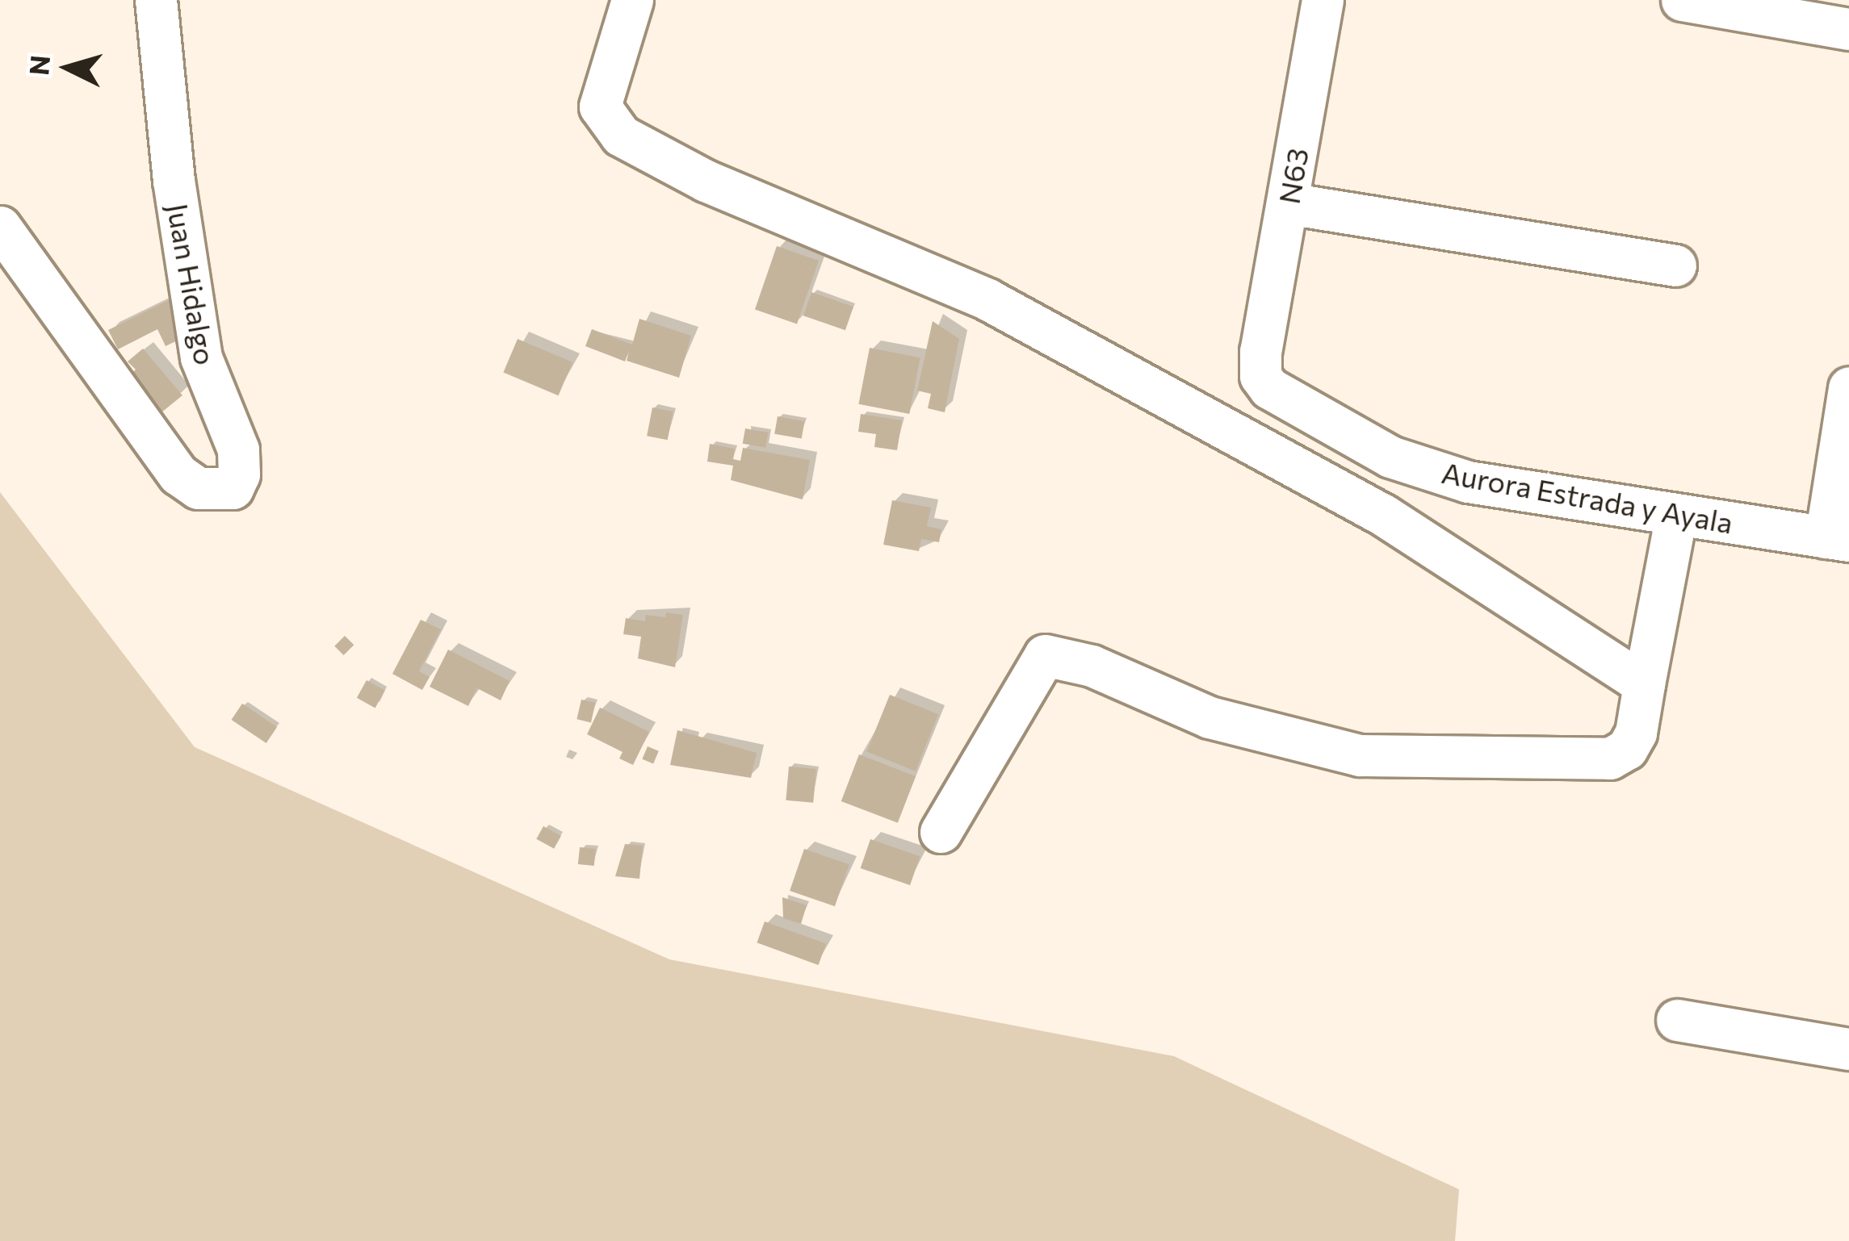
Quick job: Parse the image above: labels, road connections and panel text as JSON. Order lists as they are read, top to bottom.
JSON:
{
  "streets": {
    "street": ["N63", "Juan Hidalgo", "Aurora Estrada y Ayala"]
  },
  "crossings": [
    ["N63", "Aurora Estrada y Ayala"]
  ],
  "north": "left"
}
